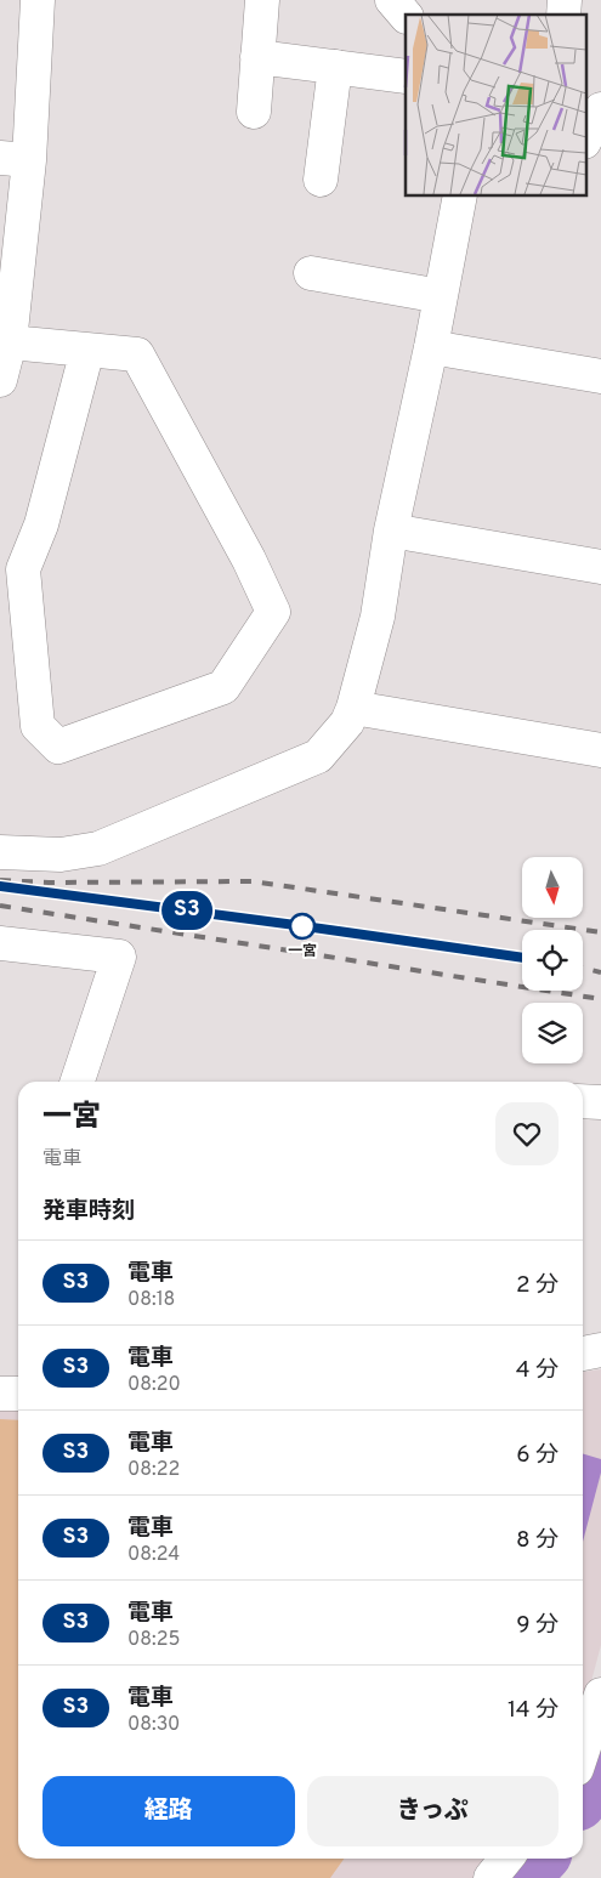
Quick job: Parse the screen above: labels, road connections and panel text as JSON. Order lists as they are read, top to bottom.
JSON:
{
  "places": ["一宮"],
  "north": "bottom",
  "page": {
    "on_map": "S3",
    "heading": [
      ["一宮", "電車"],
      "発車時刻"
    ],
    "list": [
      {
        "mark": "S3",
        "name": "電車",
        "note": "08:18",
        "value": "2 分"
      },
      {
        "mark": "S3",
        "name": "電車",
        "note": "08:20",
        "value": "4 分"
      },
      {
        "mark": "S3",
        "name": "電車",
        "note": "08:22",
        "value": "6 分"
      },
      {
        "mark": "S3",
        "name": "電車",
        "note": "08:24",
        "value": "8 分"
      },
      {
        "mark": "S3",
        "name": "電車",
        "note": "08:25",
        "value": "9 分"
      },
      {
        "mark": "S3",
        "name": "電車",
        "note": "08:30",
        "value": "14 分"
      }
    ],
    "buttons": ["経路", "きっぷ"]
  }
}
